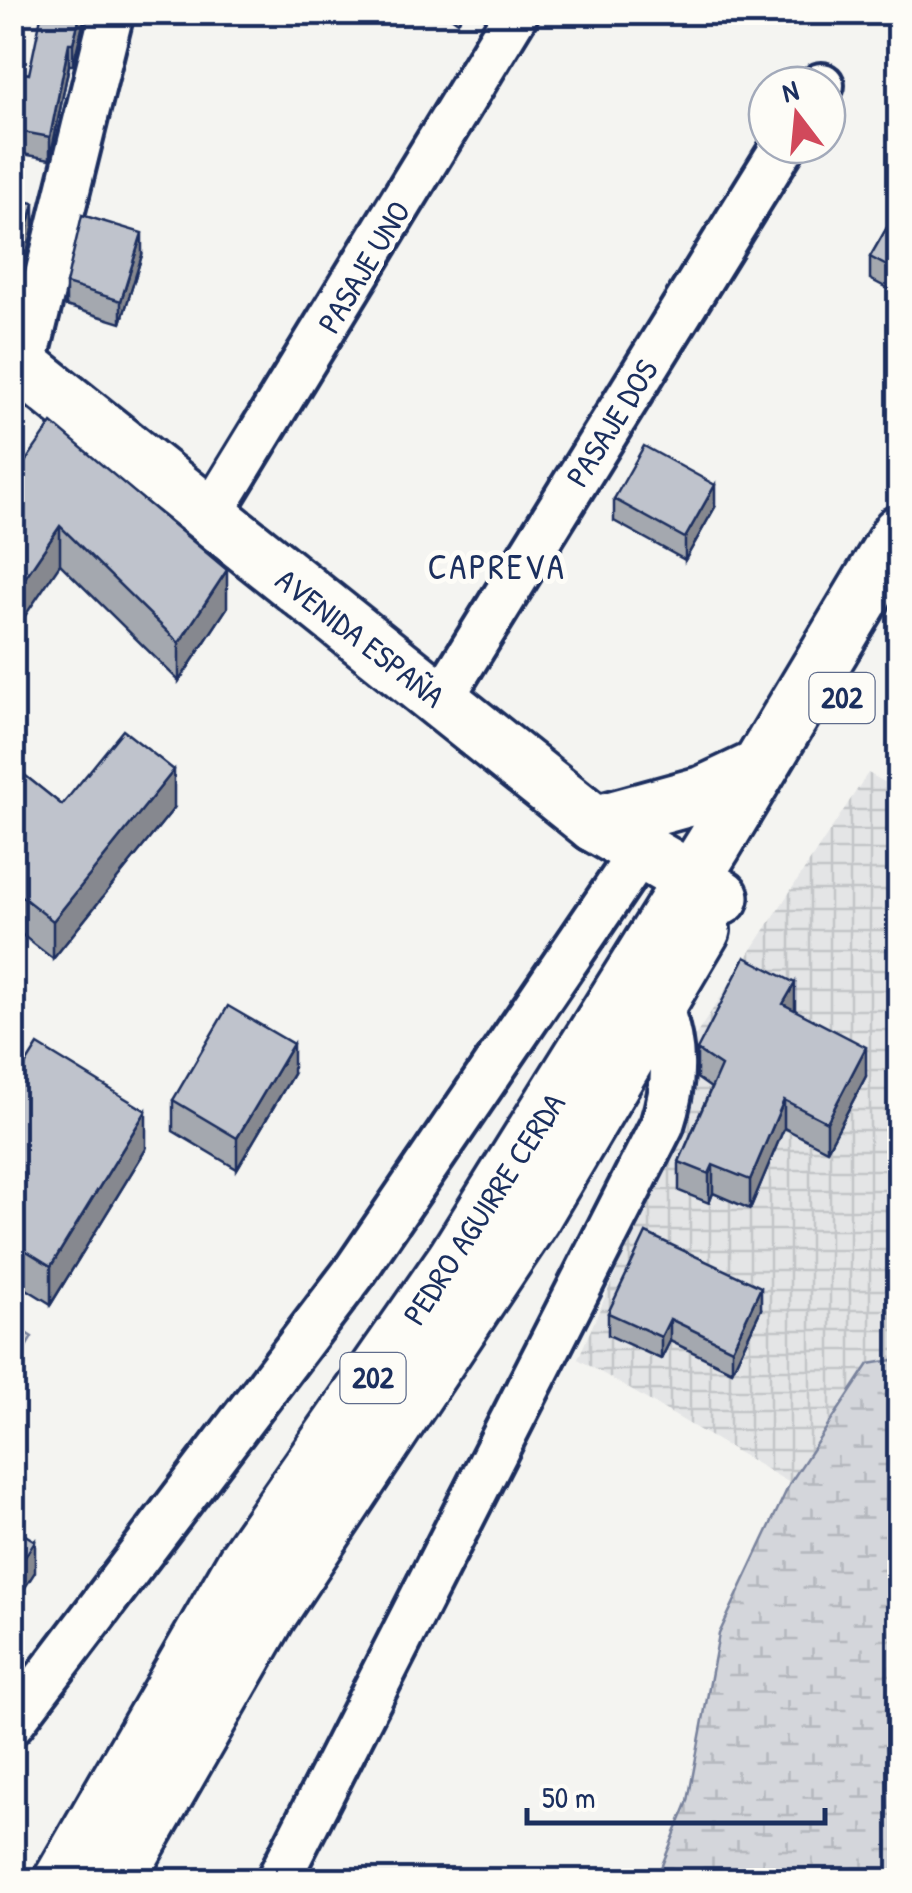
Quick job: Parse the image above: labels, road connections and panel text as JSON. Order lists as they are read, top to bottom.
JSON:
{
  "streets": {
    "main road": ["AVENIDA ESPAÑA", "202", "PEDRO AGUIRRE CERDA"],
    "street": ["PASAJE UNO", "PASAJE DOS"]
  },
  "crossings": [
    ["PASAJE UNO", "AVENIDA ESPAÑA"],
    ["PASAJE DOS", "AVENIDA ESPAÑA"],
    ["AVENIDA ESPAÑA", "PEDRO AGUIRRE CERDA"]
  ],
  "districts": ["CAPREVA"],
  "scale_bar": "50 m",
  "north": "top"
}
